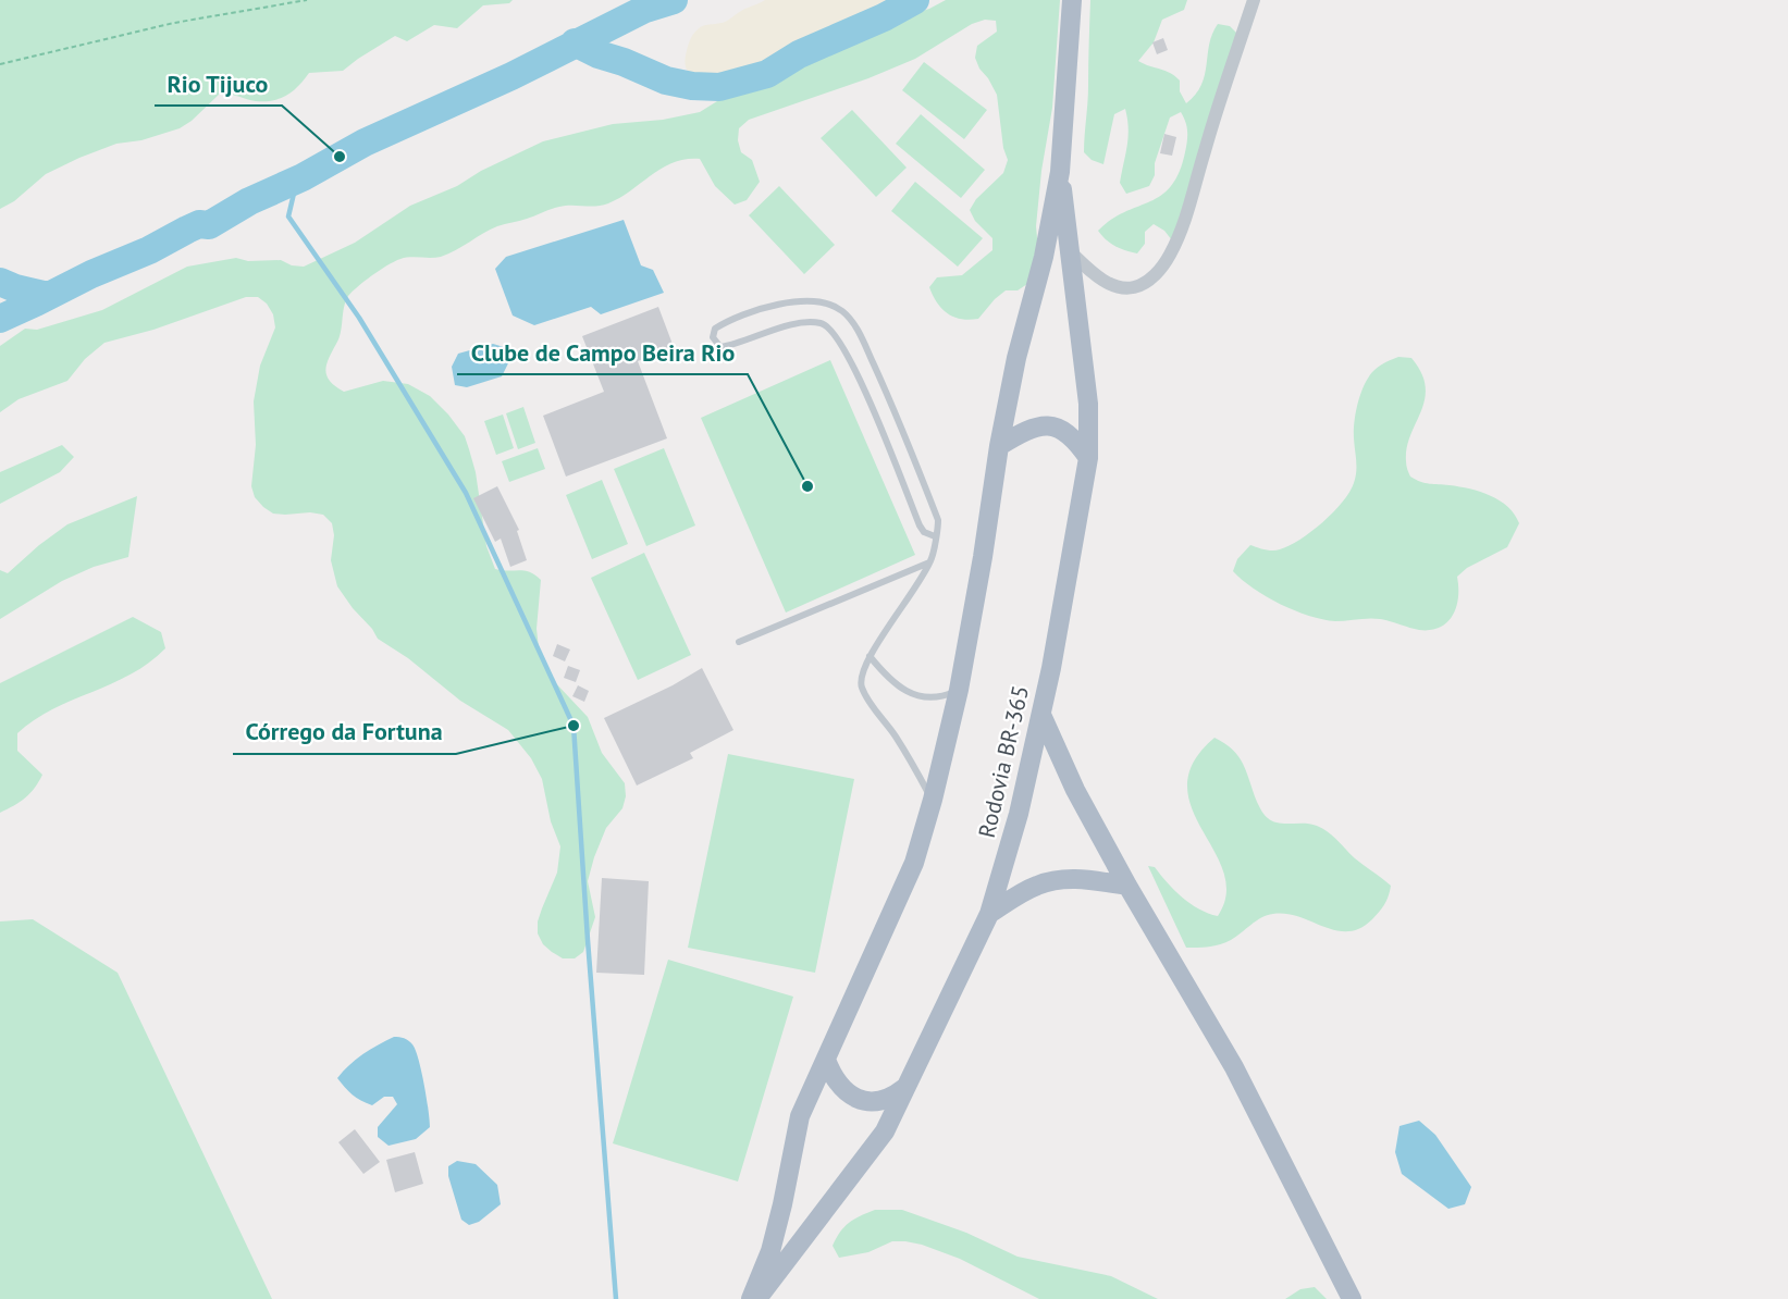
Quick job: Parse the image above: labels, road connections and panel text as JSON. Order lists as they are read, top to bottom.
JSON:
{
  "streets": {
    "main road": ["Rodovia BR-365"]
  },
  "places": ["Rio Tijuco", "Clube de Campo Beira Rio", "Córrego da Fortuna"]
}
